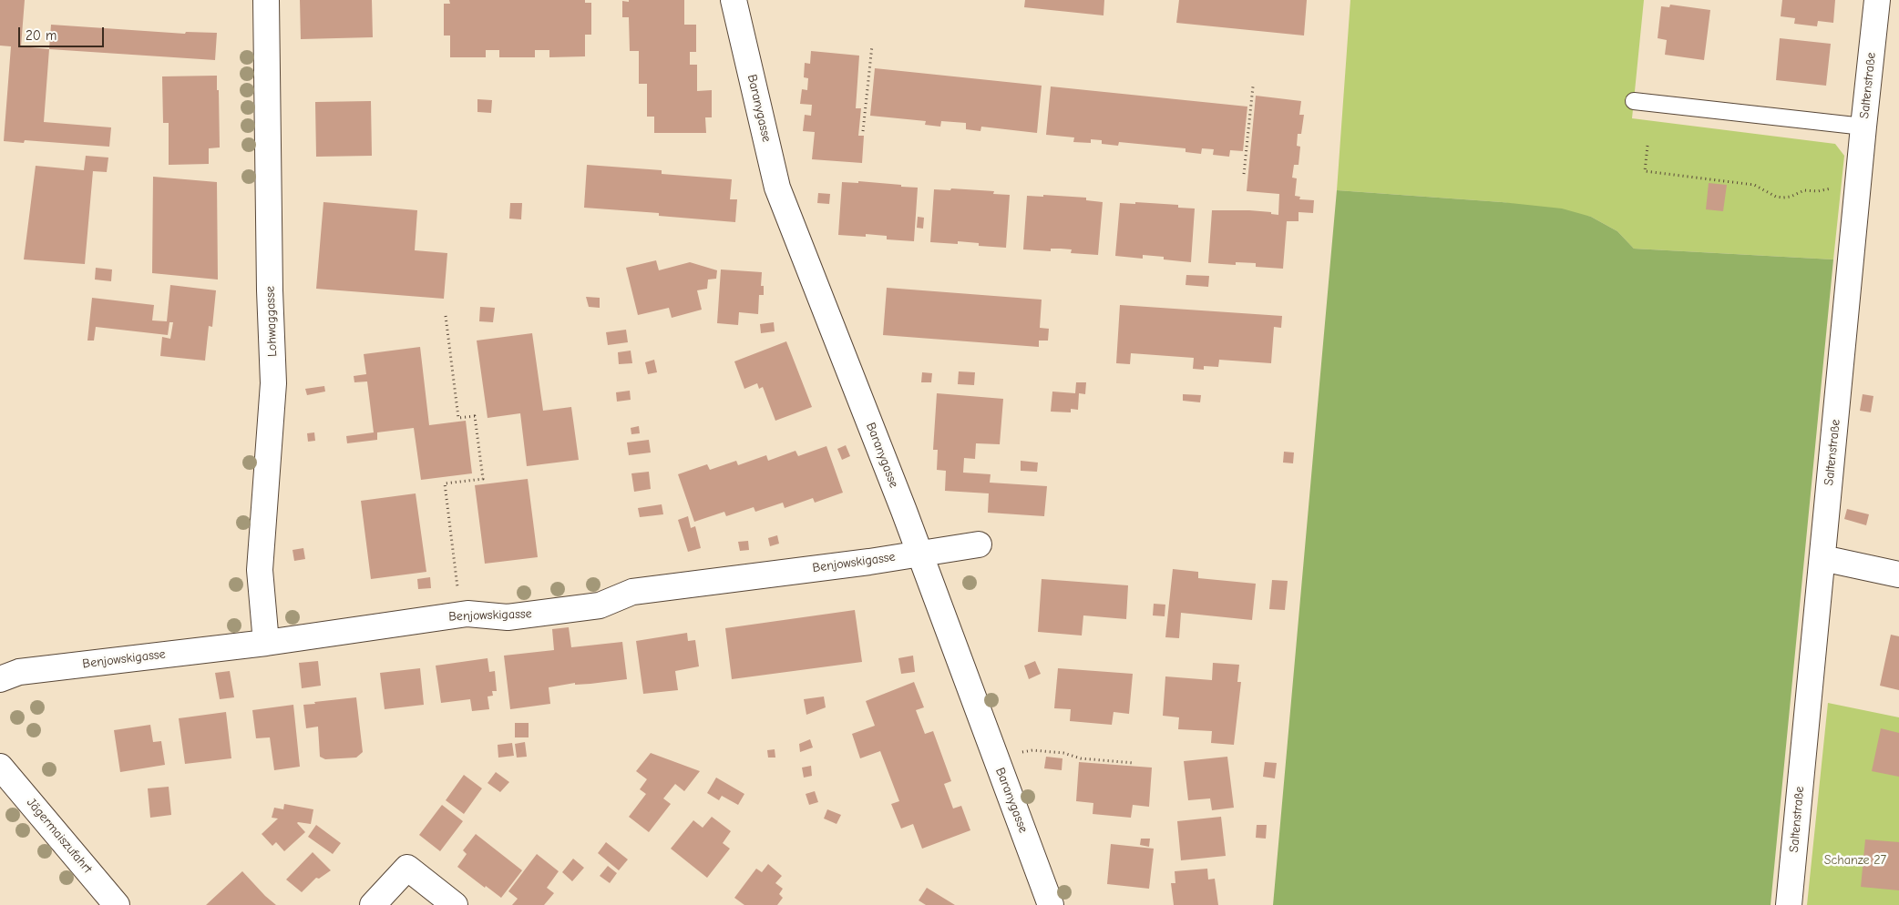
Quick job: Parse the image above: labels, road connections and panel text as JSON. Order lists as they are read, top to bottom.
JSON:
{
  "streets": {
    "street": [
      "Saltenstraße",
      "Baranygasse",
      "Lohwaggasse",
      "Benjowskigasse",
      "Jägermaiszufahrt"
    ]
  },
  "crossings": [
    ["Baranygasse", "Benjowskigasse"],
    ["Lohwaggasse", "Benjowskigasse"]
  ],
  "parks": ["Schanze 27"],
  "scale_bar": "20 m"
}
